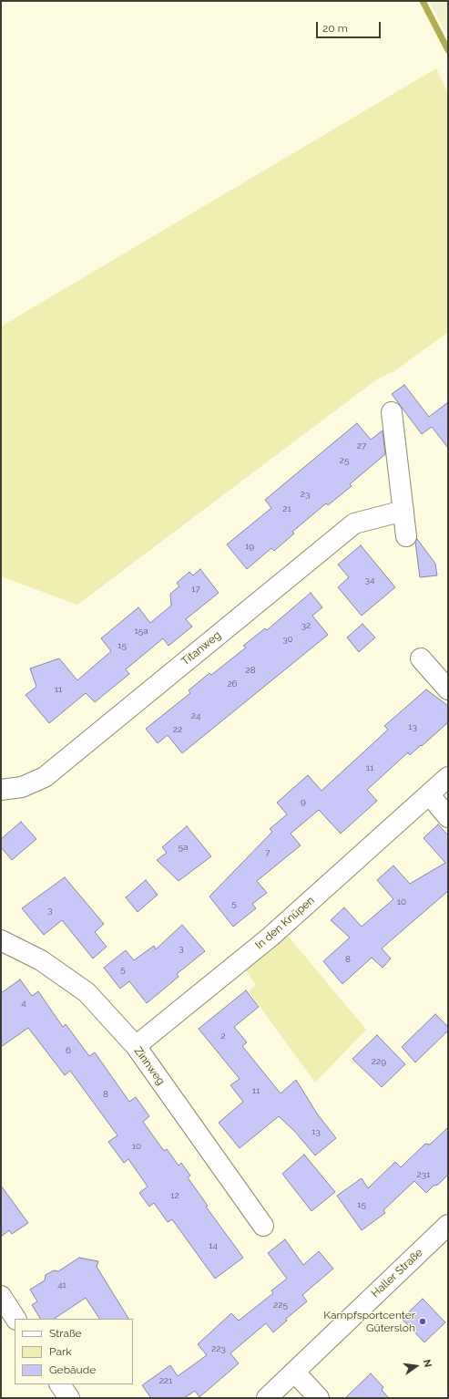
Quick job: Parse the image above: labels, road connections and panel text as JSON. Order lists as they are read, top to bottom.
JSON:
{
  "streets": {
    "street": [
      "Titanweg",
      "In den Knüpen",
      "Zinnweg",
      "Haller Straße"
    ]
  },
  "crossings": [
    ["In den Knüpen", "Zinnweg"]
  ],
  "places": ["Kampfsportcenter Gütersloh"],
  "house_numbers": [
    "27",
    "25",
    "23",
    "21",
    "19",
    "34",
    "17",
    "32",
    "15a",
    "30",
    "15",
    "28",
    "26",
    "11",
    "24",
    "13",
    "22",
    "11",
    "9",
    "5a",
    "7",
    "10",
    "5",
    "3",
    "3",
    "8",
    "5",
    "4",
    "2",
    "6",
    "229",
    "11",
    "8",
    "13",
    "10",
    "231",
    "12",
    "15",
    "14",
    "41",
    "225",
    "223",
    "221"
  ],
  "legend": ["Straße", "Park", "Gebäude"],
  "scale_bar": "20 m",
  "north": "right"
}
